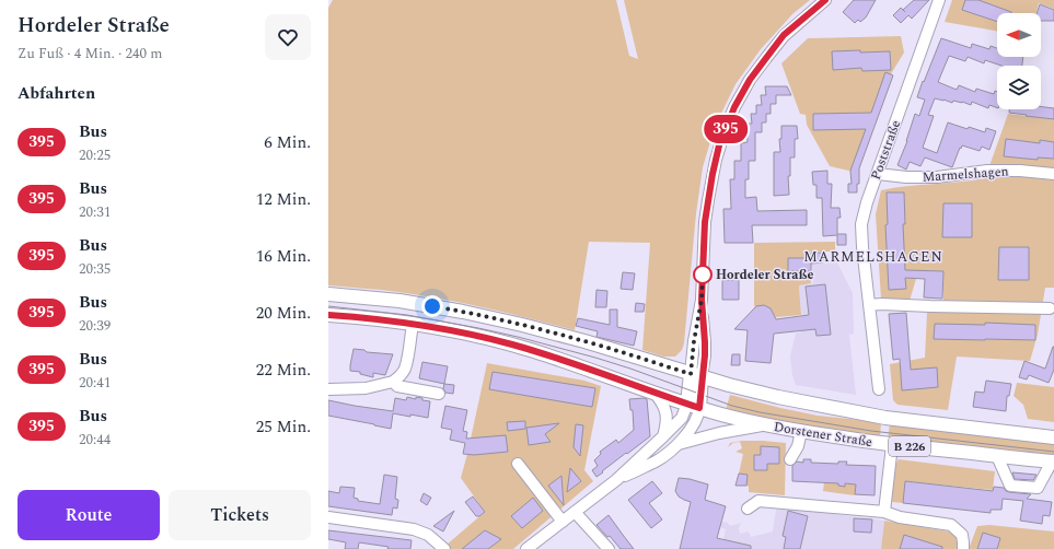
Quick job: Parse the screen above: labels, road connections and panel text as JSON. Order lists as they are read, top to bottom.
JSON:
{
  "streets": {
    "main road": ["Dorstener Straße", "B 226"],
    "street": ["Poststraße", "Marmelshagen"]
  },
  "crossings": [
    ["Poststraße", "Marmelshagen"]
  ],
  "districts": ["MARMELSHAGEN"],
  "places": ["Hordeler Straße"],
  "lines": ["bus line 395"],
  "north": "left",
  "page": {
    "heading": [
      ["Hordeler Straße", "Zu Fuß · 4 Min. · 240 m"],
      "Abfahrten"
    ],
    "on_map": "395",
    "list": [
      {
        "mark": "395",
        "name": "Bus",
        "note": "20:25",
        "value": "6 Min."
      },
      {
        "mark": "395",
        "name": "Bus",
        "note": "20:31",
        "value": "12 Min."
      },
      {
        "mark": "395",
        "name": "Bus",
        "note": "20:35",
        "value": "16 Min."
      },
      {
        "mark": "395",
        "name": "Bus",
        "note": "20:39",
        "value": "20 Min."
      },
      {
        "mark": "395",
        "name": "Bus",
        "note": "20:41",
        "value": "22 Min."
      },
      {
        "mark": "395",
        "name": "Bus",
        "note": "20:44",
        "value": "25 Min."
      }
    ],
    "buttons": ["Route", "Tickets"]
  }
}
